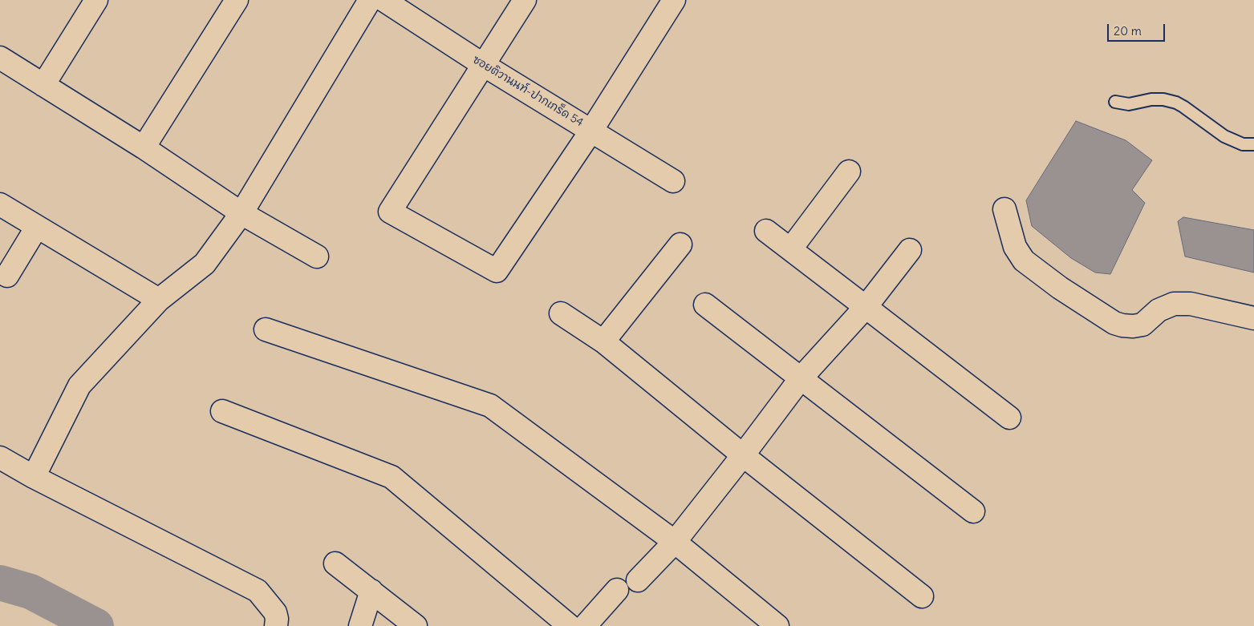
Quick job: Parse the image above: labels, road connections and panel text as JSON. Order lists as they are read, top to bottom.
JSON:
{
  "streets": {
    "street": ["ซอยติวานนท์-ปากเกร็ด 54"]
  },
  "scale_bar": "20 m"
}
